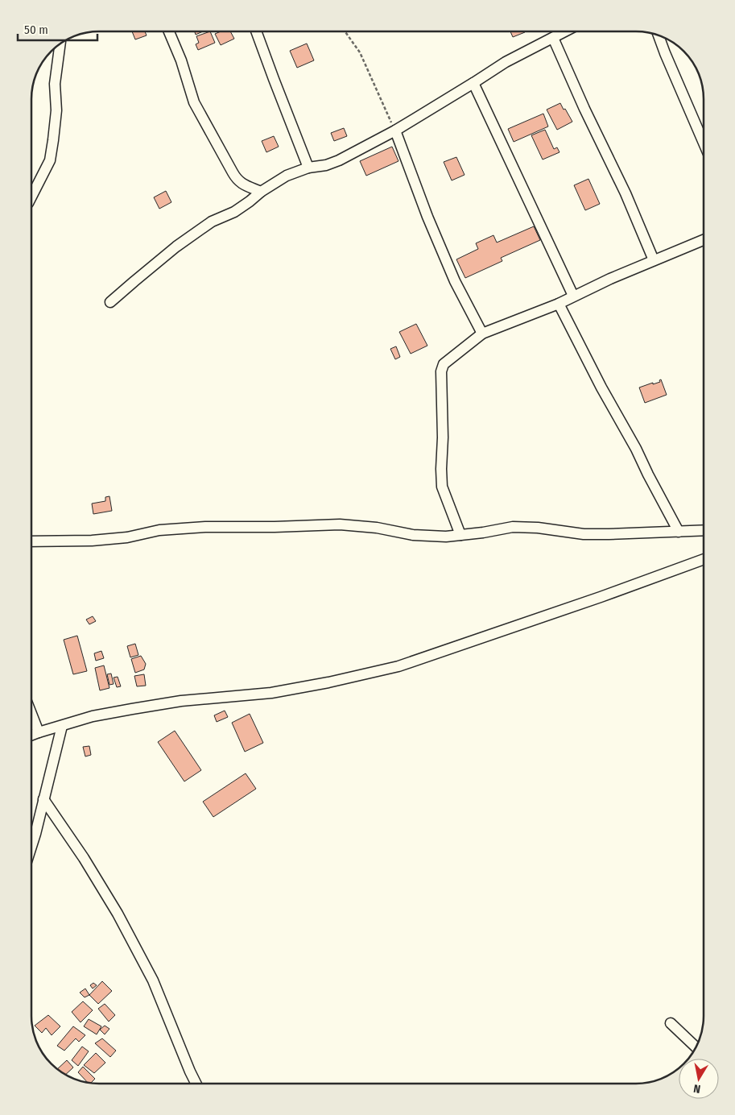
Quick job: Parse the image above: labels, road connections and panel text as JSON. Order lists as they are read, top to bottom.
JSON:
{
  "scale_bar": "50 m",
  "north": "bottom"
}
